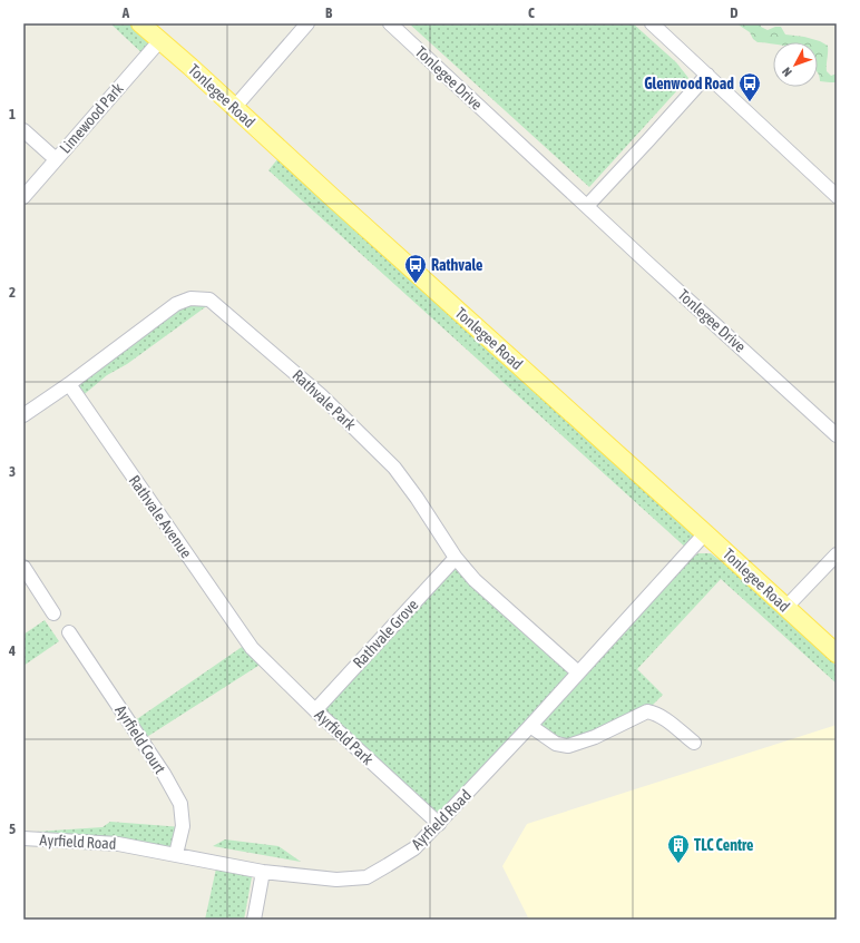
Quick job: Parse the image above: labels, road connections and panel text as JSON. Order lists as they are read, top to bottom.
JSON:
{
  "streets": {
    "main road": ["Tonlegee Road"],
    "street": [
      "Tonlegee Drive",
      "Limewood Park",
      "Rathvale Park",
      "Rathvale Avenue",
      "Rathvale Grove",
      "Ayrfield Park",
      "Ayrfield Court",
      "Ayrfield Road"
    ]
  },
  "crossings": [
    ["Tonlegee Road", "Limewood Park"],
    ["Tonlegee Road", "Ayrfield Road"],
    ["Rathvale Park", "Rathvale Avenue"],
    ["Rathvale Park", "Rathvale Grove"],
    ["Rathvale Park", "Ayrfield Road"],
    ["Rathvale Avenue", "Ayrfield Park"],
    ["Rathvale Grove", "Ayrfield Park"],
    ["Ayrfield Park", "Ayrfield Road"],
    ["Ayrfield Court", "Ayrfield Road"]
  ],
  "places": {
    "bus stop": ["Glenwood Road", "Rathvale"],
    "building": ["TLC Centre"]
  },
  "north": "bottom left",
  "grid": {
    "columns": [
      "A",
      "B",
      "C",
      "D"
    ],
    "rows": [
      "1",
      "2",
      "3",
      "4",
      "5"
    ]
  }
}
